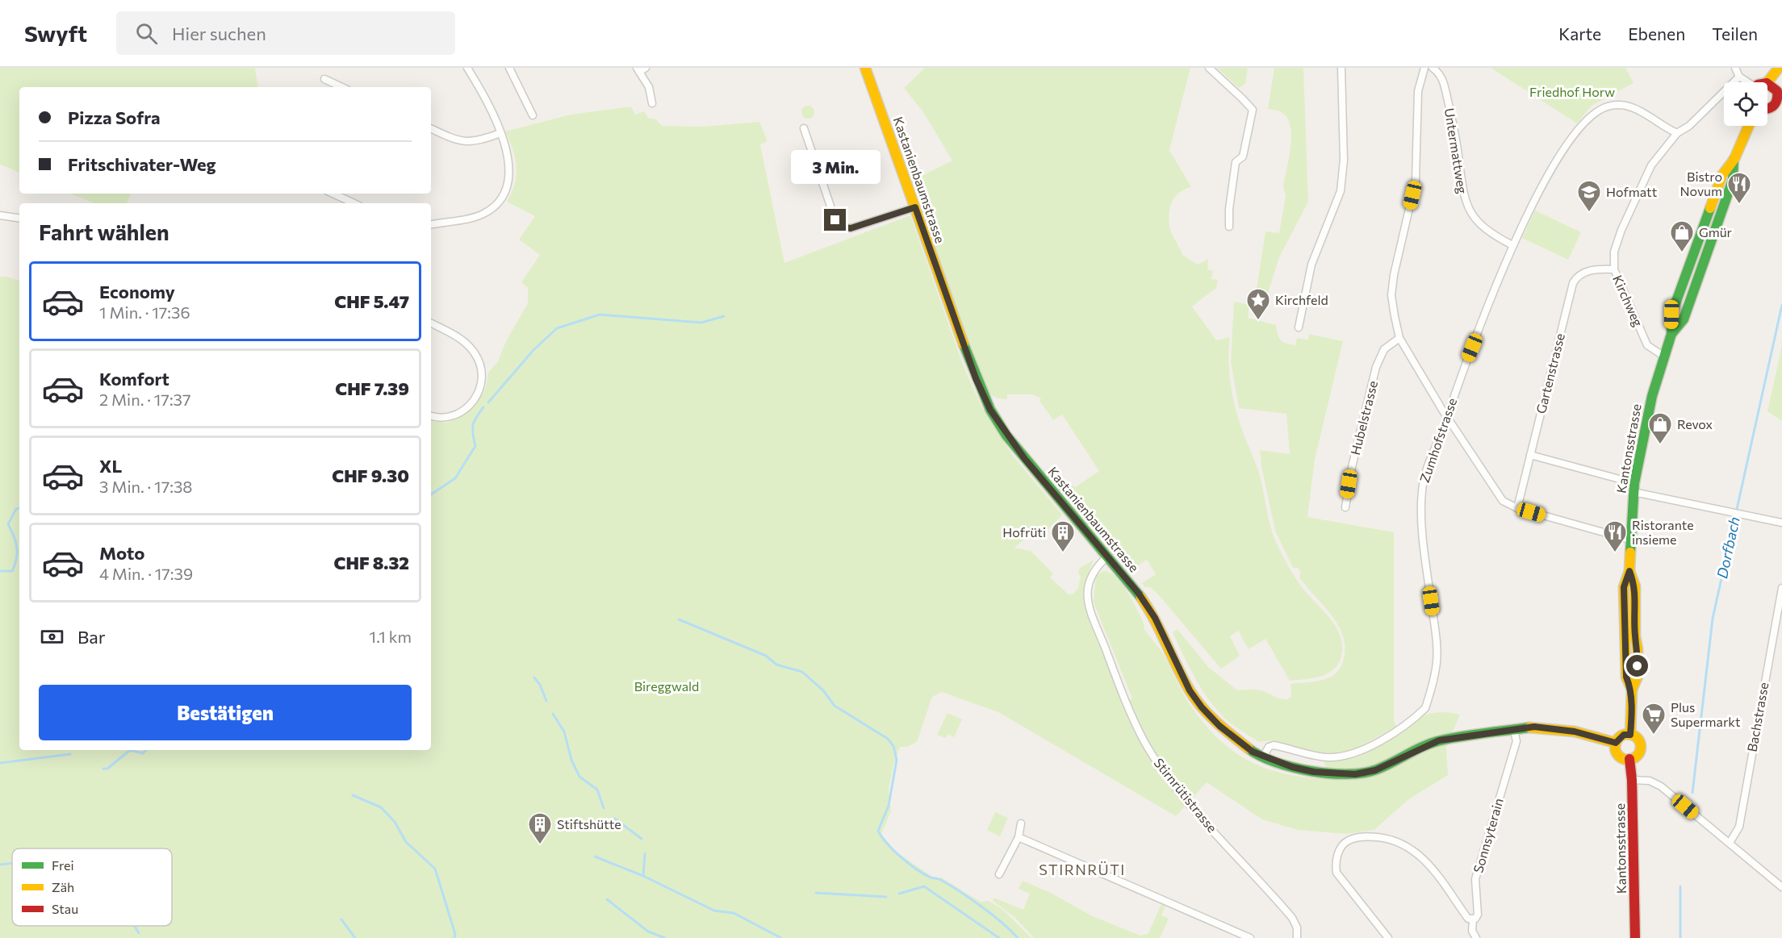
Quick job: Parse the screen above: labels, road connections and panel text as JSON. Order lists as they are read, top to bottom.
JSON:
{
  "streets": {
    "street": [
      "Untermattweg",
      "Kastanienbaumstrasse",
      "Kirchweg",
      "Gartenstrasse",
      "Hubelstrasse",
      "Zumhofstrasse",
      "Kantonsstrasse",
      "Bachstrasse",
      "Stirnrütistrasse",
      "Sonnsyterain"
    ]
  },
  "crossings": [
    ["Untermattweg", "Zumhofstrasse"],
    ["Kastanienbaumstrasse", "Zumhofstrasse"],
    ["Kastanienbaumstrasse", "Kantonsstrasse"],
    ["Kastanienbaumstrasse", "Stirnrütistrasse"],
    ["Kastanienbaumstrasse", "Sonnsyterain"],
    ["Kirchweg", "Gartenstrasse"],
    ["Kirchweg", "Zumhofstrasse"],
    ["Kirchweg", "Kantonsstrasse"]
  ],
  "districts": ["STIRNRÜTI"],
  "water": ["Dorfbach"],
  "parks": ["Friedhof Horw", "Bireggwald"],
  "places": {
    "restaurant": ["Bistro Novum", "Ristorante insieme"],
    "school or university": ["Hofmatt"],
    "shop": ["Gmür", "Revox"],
    "place": ["Kirchfeld"],
    "building": ["Hofrüti", "Stiftshütte"],
    "supermarket": ["Plus Supermarkt"]
  },
  "legend": ["Frei", "Zäh", "Stau"],
  "page": {
    "header": "Swyft",
    "search": "Hier suchen",
    "nav": ["Karte", "Ebenen", "Teilen"],
    "banner": ["Pizza Sofra", "Fritschivater-Weg"],
    "bubble": "3 Min.",
    "heading": "Fahrt wählen",
    "list": [
      {
        "name": "Economy",
        "note": "1 Min. · 17:36",
        "value": "CHF 5.47"
      },
      {
        "name": "Komfort",
        "note": "2 Min. · 17:37",
        "value": "CHF 7.39"
      },
      {
        "name": "XL",
        "note": "3 Min. · 17:38",
        "value": "CHF 9.30"
      },
      {
        "name": "Moto",
        "note": "4 Min. · 17:39",
        "value": "CHF 8.32"
      }
    ],
    "pay": ["Bar", "1.1 km"],
    "buttons": "Bestätigen"
  }
}
